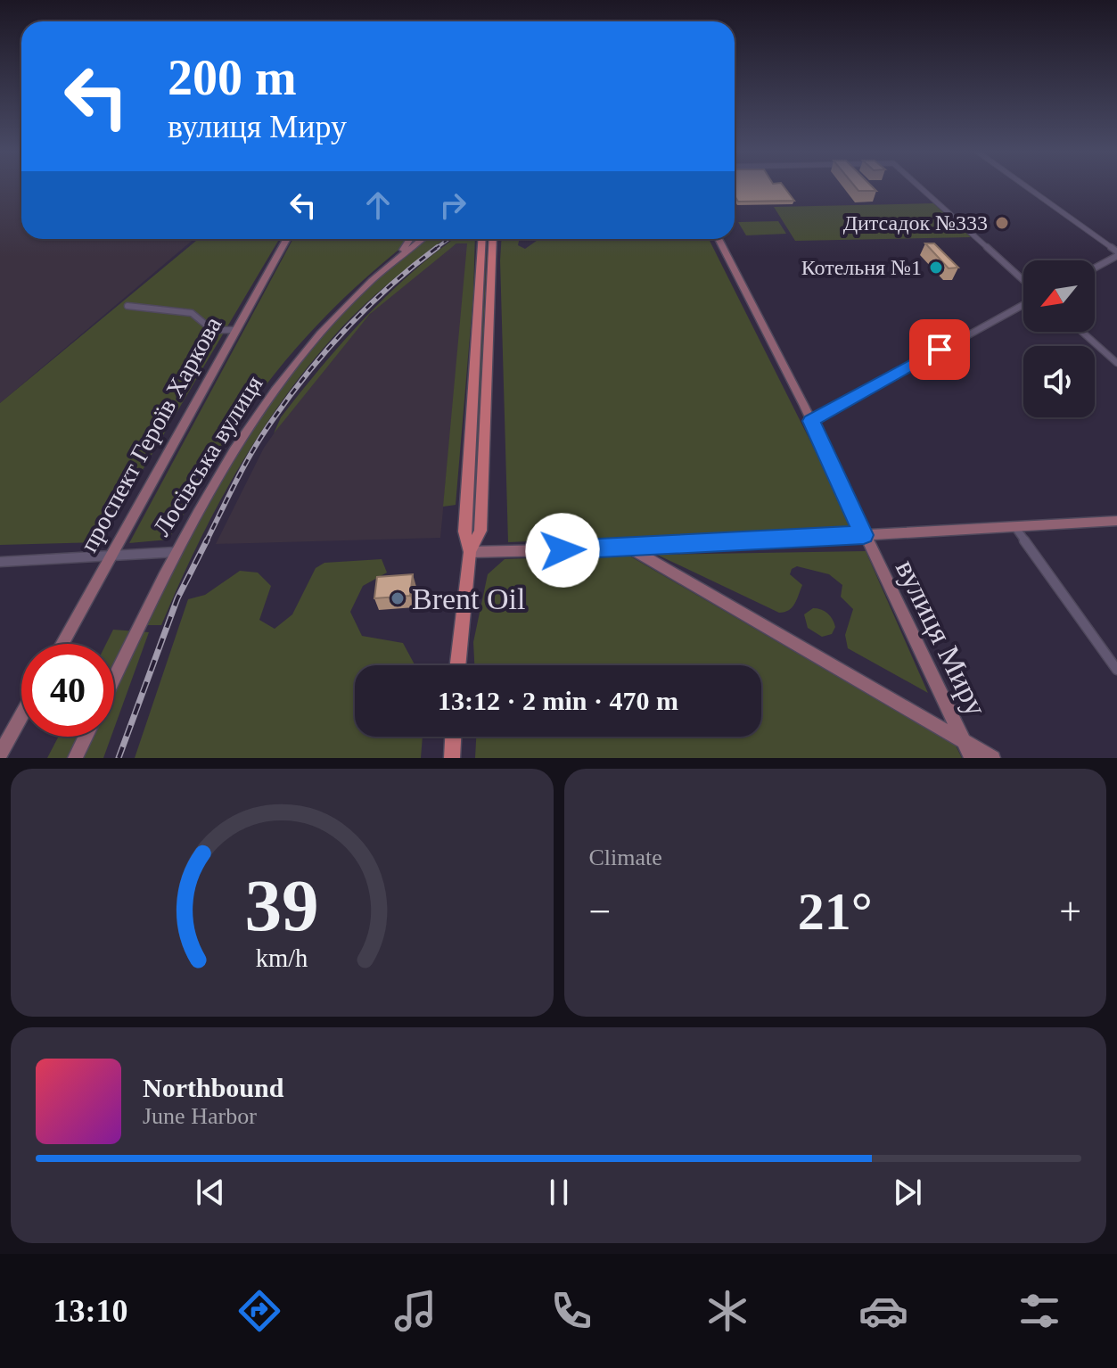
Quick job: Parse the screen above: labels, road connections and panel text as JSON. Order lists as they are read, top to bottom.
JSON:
{
  "streets": {
    "street": ["проспект Героїв Харкова", "Лосівська вулиця", "вулиця Миру"]
  },
  "places": ["Дитсадок №333", "Котельня №1", "Brent Oil"],
  "north": "bottom left",
  "page": {
    "turn": ["200 m", "вулиця Миру"],
    "limit": "40",
    "trip": "13:12 · 2 min · 470 m",
    "tile": "Climate",
    "heat": ["−", "21°", "+"],
    "song": ["Northbound", "June Harbor"],
    "tabs": "13:10",
    "gauge": ["39", "km/h"]
  }
}
